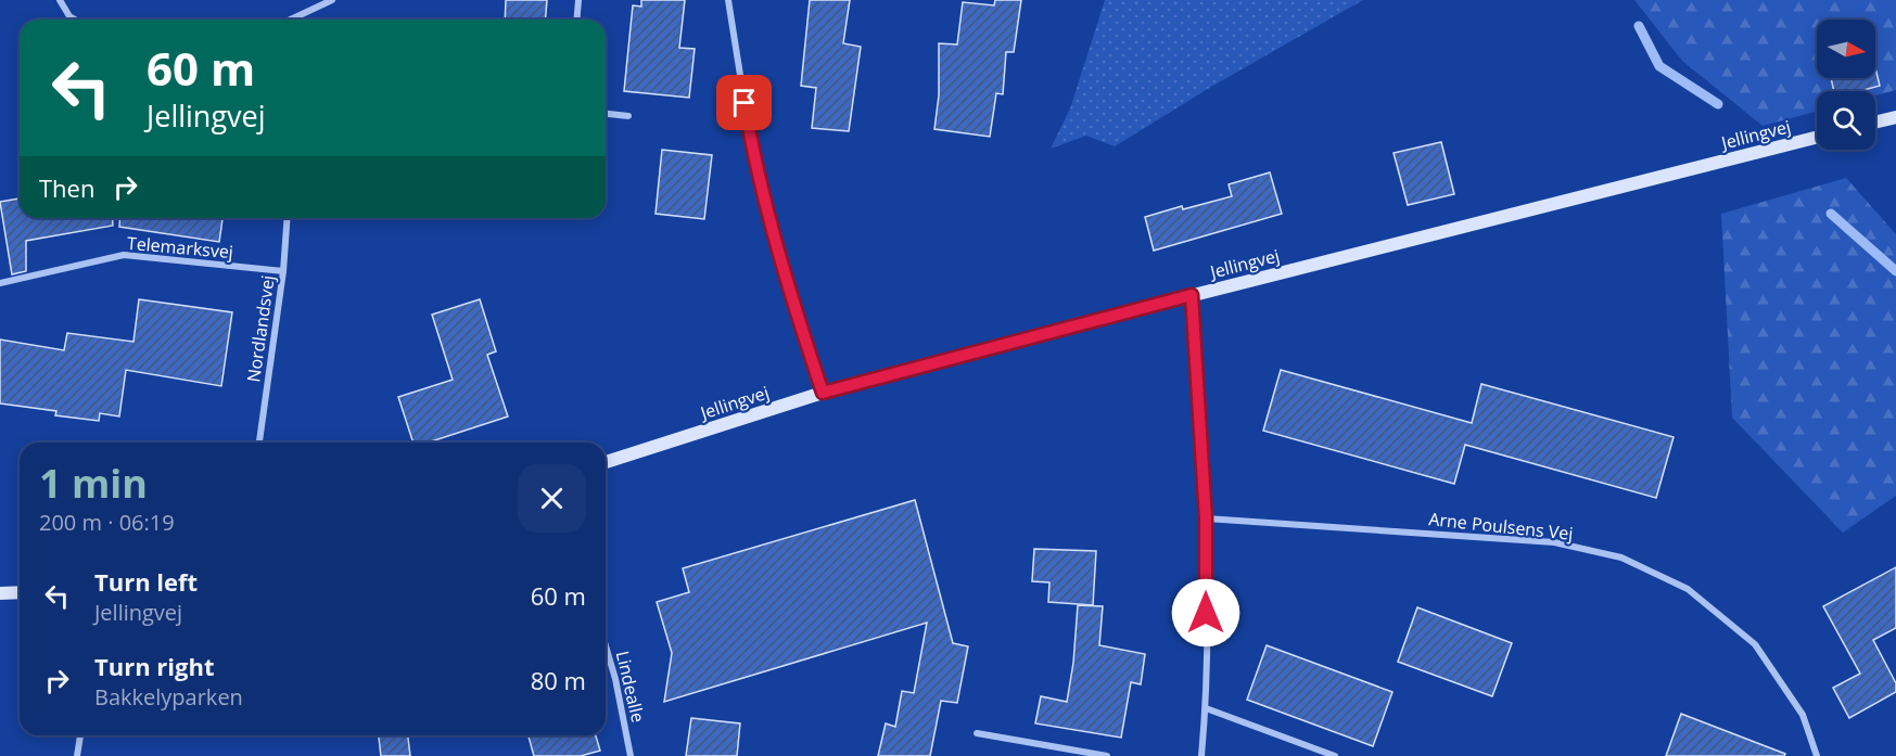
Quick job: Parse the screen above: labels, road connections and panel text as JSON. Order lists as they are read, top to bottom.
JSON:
{
  "streets": {
    "main road": ["Jellingvej"],
    "street": [
      "Telemarksvej",
      "Nordlandsvej",
      "Arne Poulsens Vej",
      "Lindealle"
    ]
  },
  "crossings": [
    ["Telemarksvej", "Nordlandsvej"]
  ],
  "north": "right",
  "page": {
    "turn": ["60 m", "Jellingvej"],
    "then": "Then",
    "heading": ["1 min", "200 m · 06:19"],
    "list": [
      {
        "name": "Turn left",
        "note": "Jellingvej",
        "value": "60 m"
      },
      {
        "name": "Turn right",
        "note": "Bakkelyparken",
        "value": "80 m"
      }
    ]
  }
}
